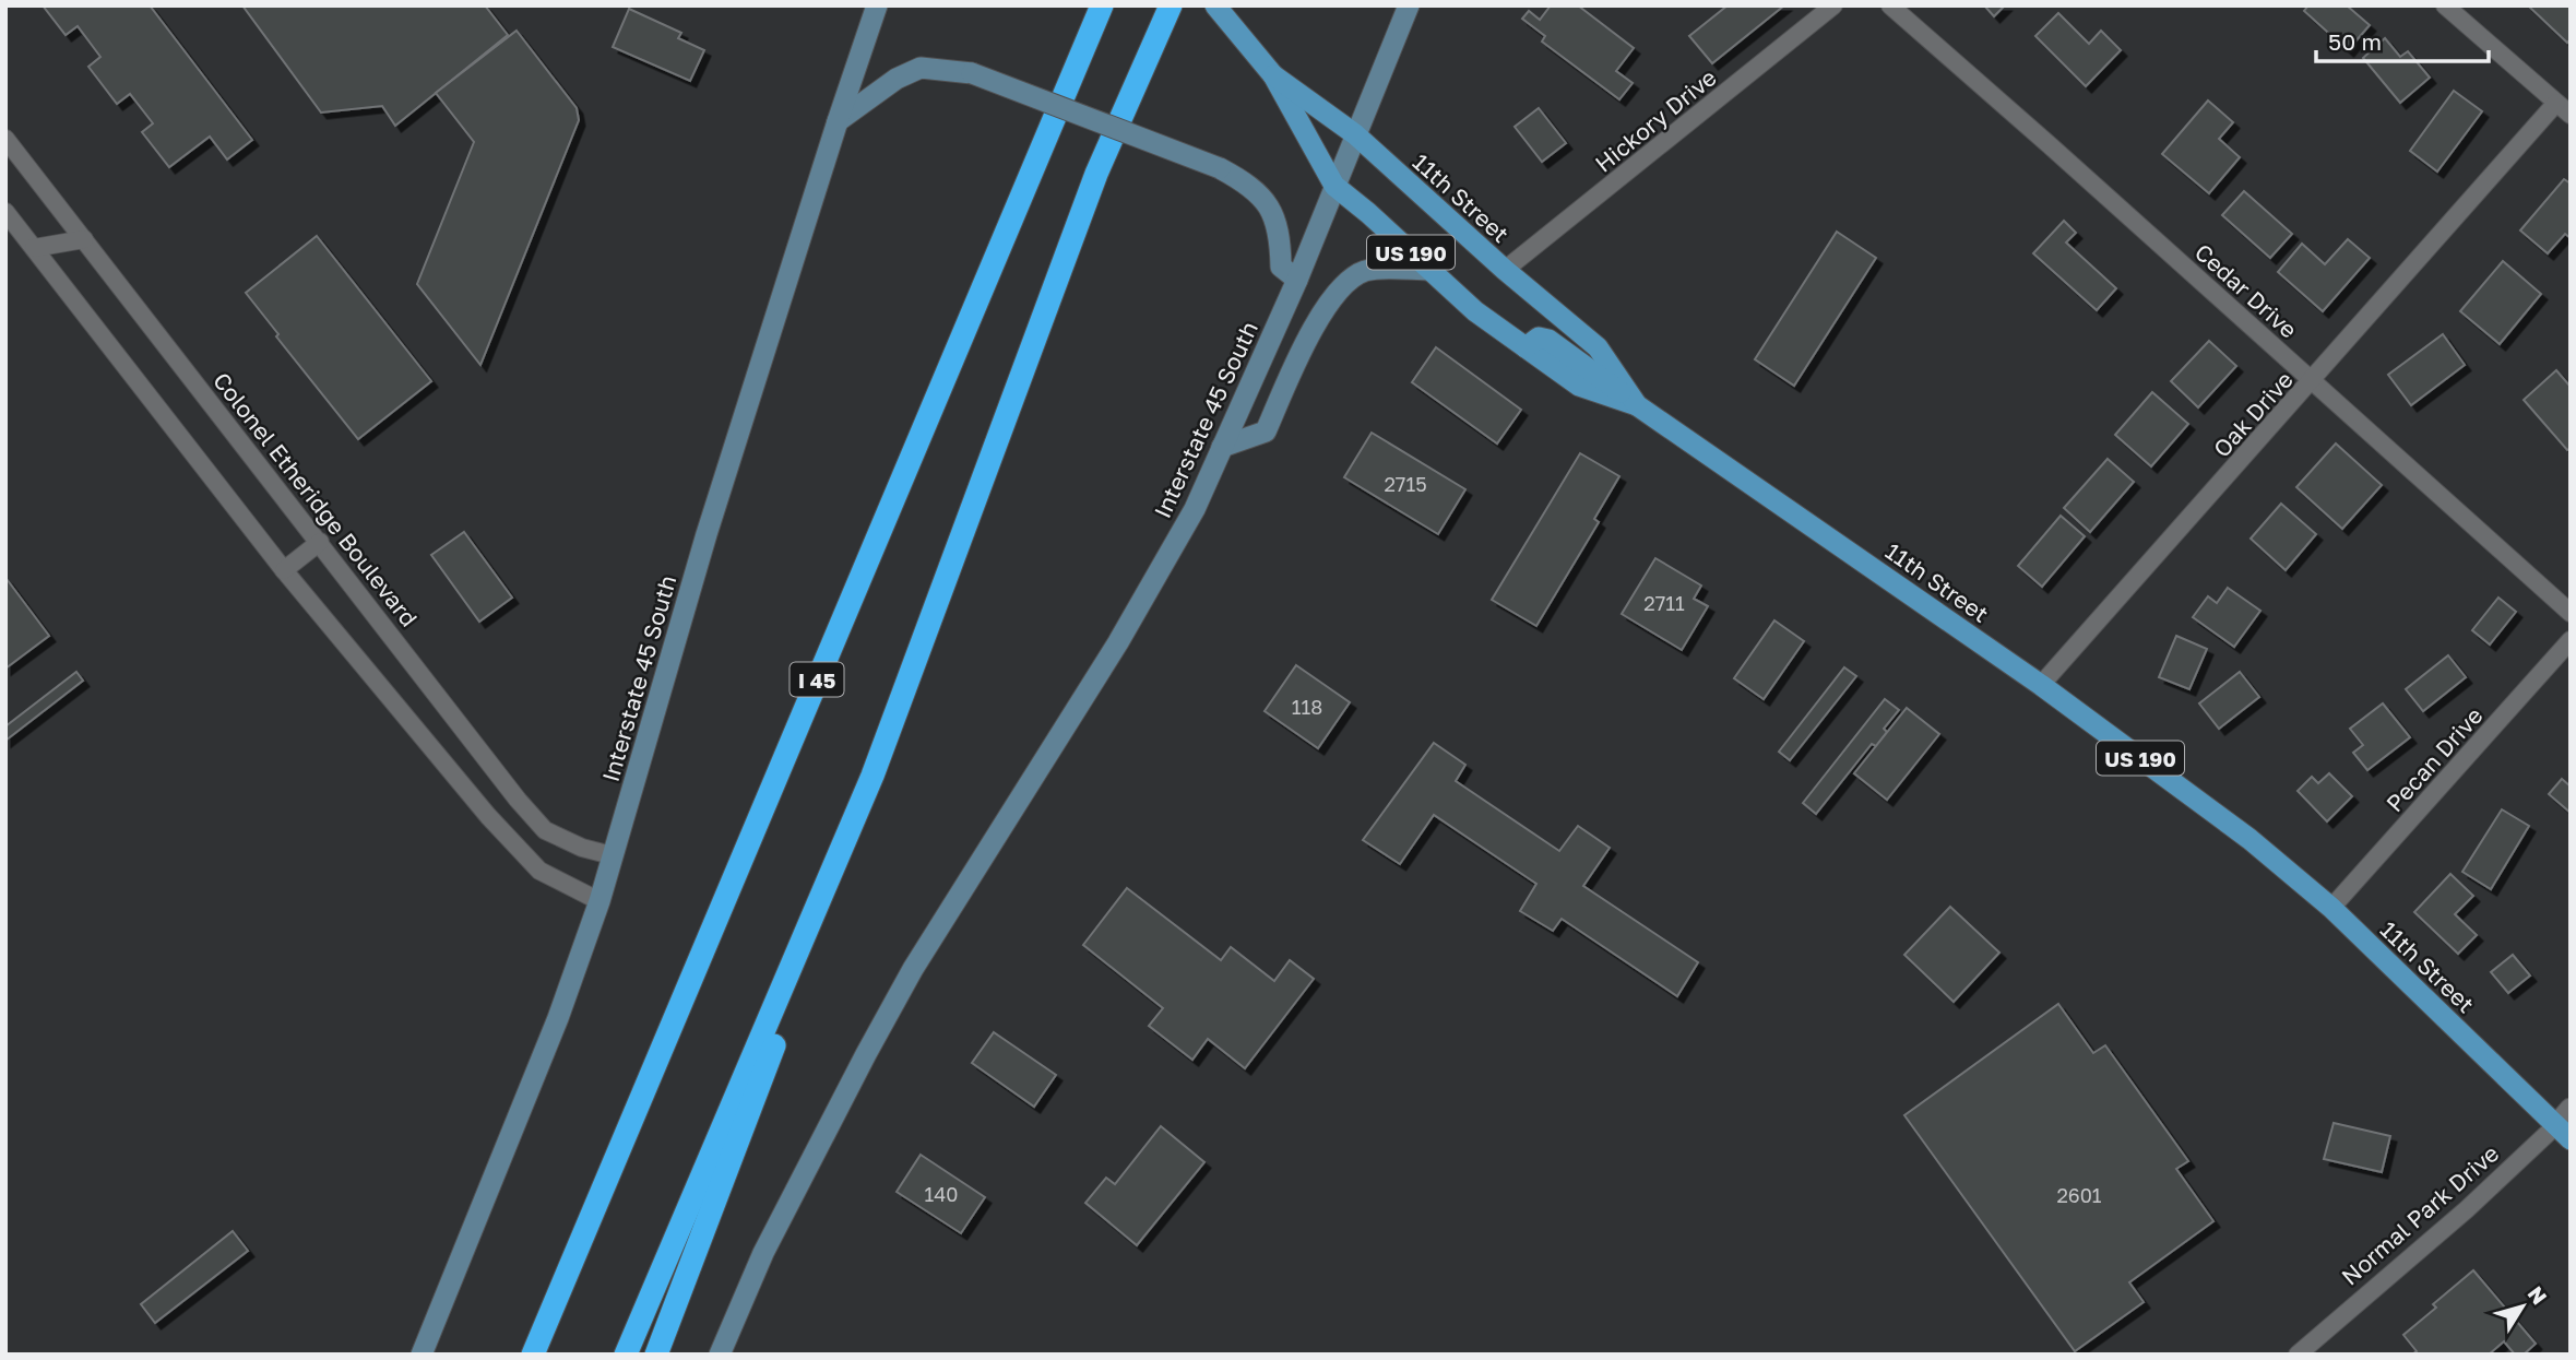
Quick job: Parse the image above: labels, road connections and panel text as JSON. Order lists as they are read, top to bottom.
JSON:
{
  "streets": {
    "highway": ["I 45"],
    "main road": ["11th Street", "US 190", "Interstate 45 South"],
    "street": [
      "Hickory Drive",
      "Cedar Drive",
      "Oak Drive",
      "Colonel Etheridge Boulevard",
      "Pecan Drive",
      "Normal Park Drive"
    ]
  },
  "crossings": [
    ["Hickory Drive", "11th Street"],
    ["11th Street", "Oak Drive"],
    ["11th Street", "Interstate 45 South"],
    ["11th Street", "Pecan Drive"],
    ["11th Street", "Normal Park Drive"],
    ["Cedar Drive", "Oak Drive"],
    ["Interstate 45 South", "Colonel Etheridge Boulevard"]
  ],
  "house_numbers": [
    "2715",
    "2711",
    "118",
    "140",
    "2601"
  ],
  "scale_bar": "50 m",
  "north": "top right"
}
